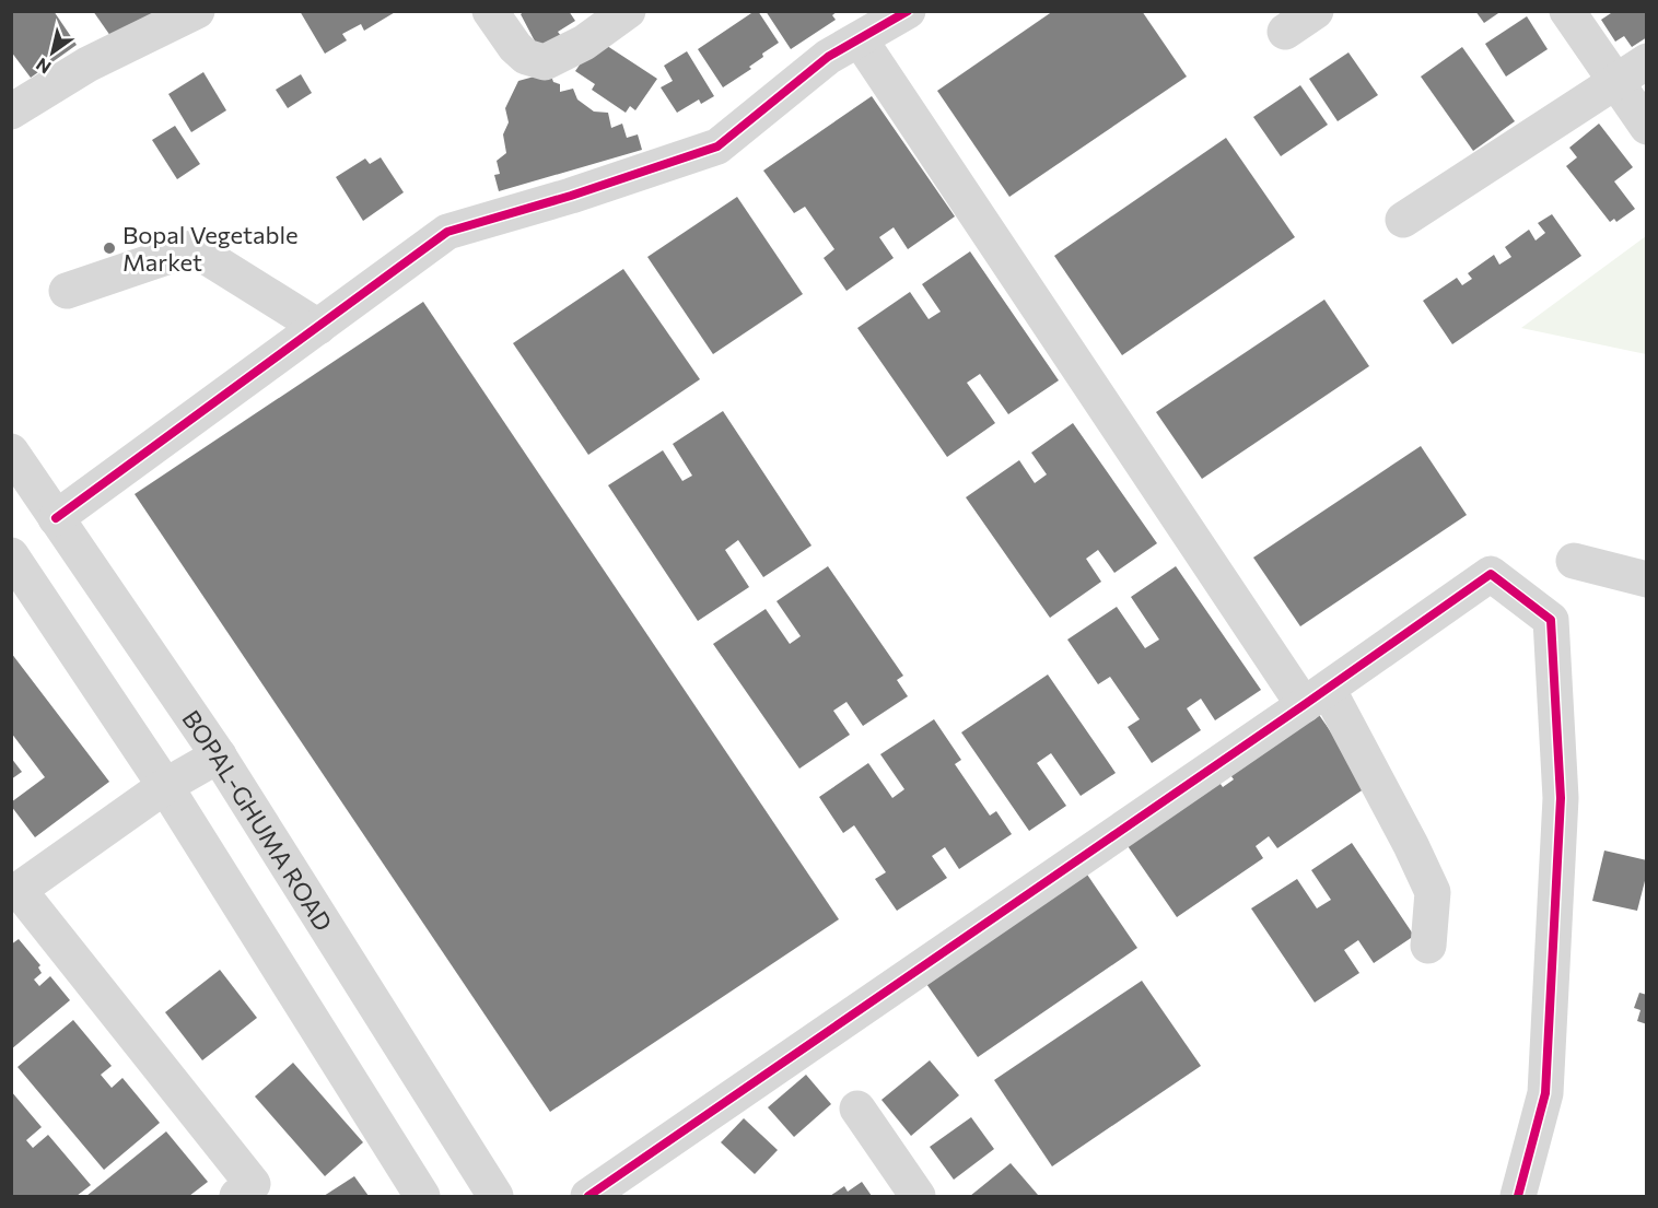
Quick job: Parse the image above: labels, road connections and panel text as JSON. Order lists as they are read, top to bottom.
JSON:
{
  "streets": {
    "street": ["BOPAL-GHUMA ROAD"]
  },
  "places": ["Bopal Vegetable Market"],
  "north": "bottom left"
}
